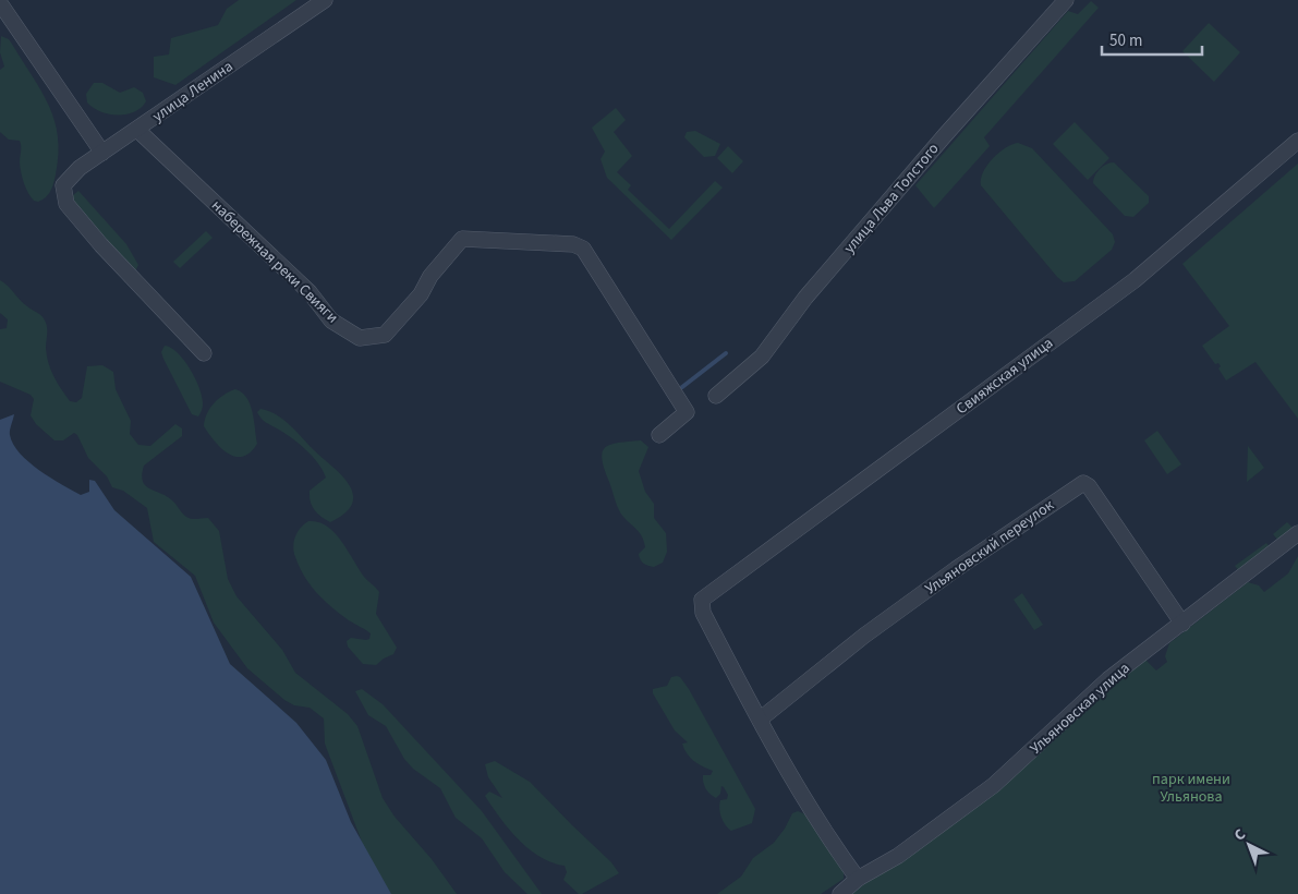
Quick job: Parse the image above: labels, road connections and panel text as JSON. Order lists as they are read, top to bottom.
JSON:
{
  "streets": {
    "street": [
      "улица Ленина",
      "улица Льва Толстого",
      "набережная реки Свияги",
      "Свияжская улица",
      "Ульяновский переулок",
      "Ульяновская улица"
    ]
  },
  "crossings": [
    ["улица Ленина", "набережная реки Свияги"],
    ["Свияжская улица", "Ульяновский переулок"],
    ["Ульяновский переулок", "Ульяновская улица"]
  ],
  "parks": ["парк имени Ульянова"],
  "scale_bar": "50 m",
  "north": "top left"
}
